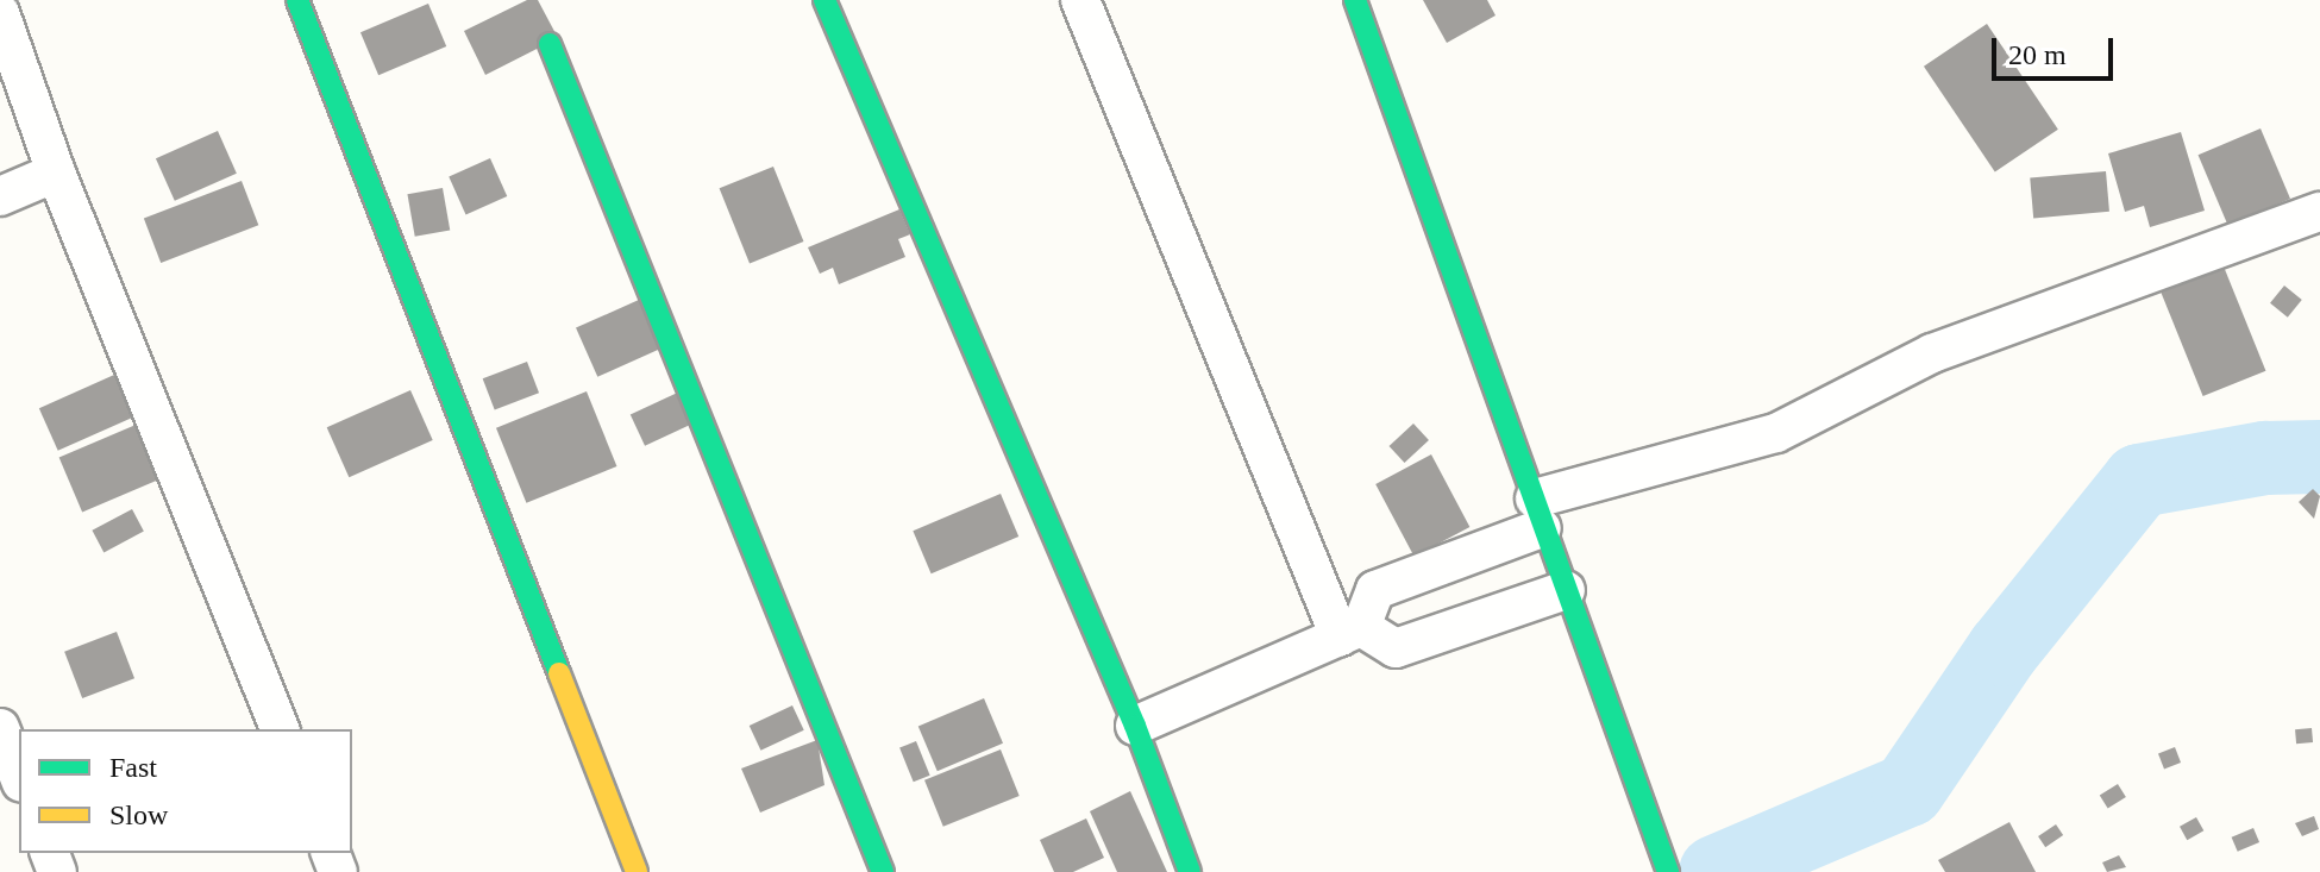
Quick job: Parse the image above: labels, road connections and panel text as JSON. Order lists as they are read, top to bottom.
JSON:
{
  "legend": ["Fast", "Slow"],
  "scale_bar": "20 m"
}
